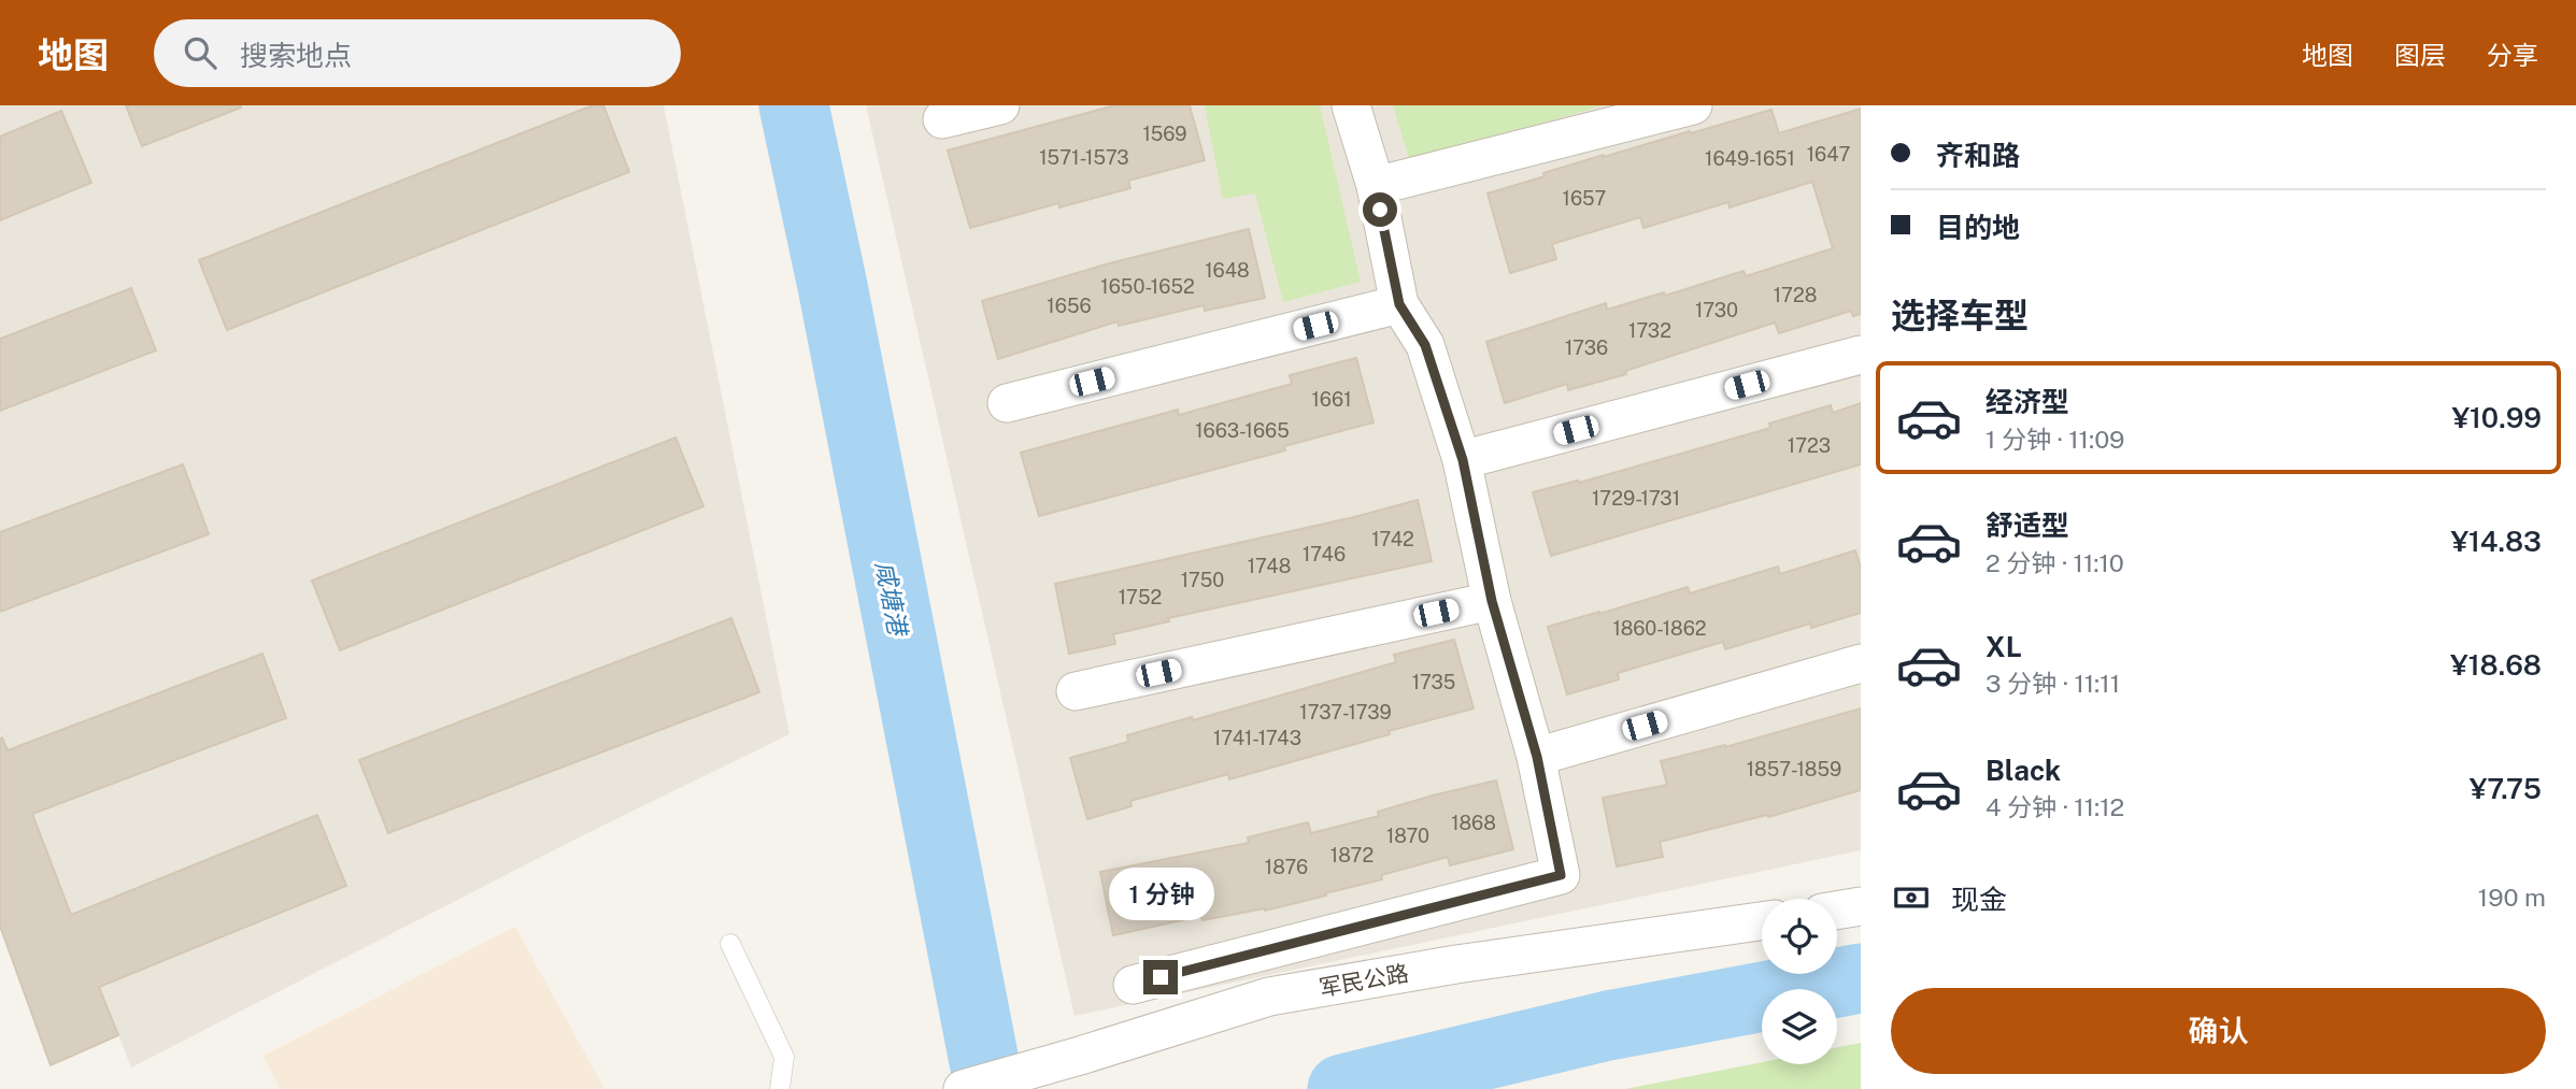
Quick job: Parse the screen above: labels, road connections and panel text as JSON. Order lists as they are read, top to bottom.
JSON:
{
  "streets": {
    "street": ["军民公路"]
  },
  "water": ["咸塘港"],
  "house_numbers": [
    "1569",
    "1647",
    "1571-1573",
    "1649-1651",
    "1657",
    "1648",
    "1650-1652",
    "1728",
    "1656",
    "1730",
    "1732",
    "1736",
    "1661",
    "1663-1665",
    "1723",
    "1729-1731",
    "1742",
    "1746",
    "1748",
    "1750",
    "1752",
    "1860-1862",
    "1735",
    "1737-1739",
    "1741-1743",
    "1857-1859",
    "1868",
    "1870",
    "1872",
    "1876"
  ],
  "page": {
    "header": "地图",
    "search": "搜索地点",
    "nav": ["地图", "图层", "分享"],
    "banner": ["齐和路", "目的地"],
    "heading": "选择车型",
    "list": [
      {
        "name": "经济型",
        "note": "1 分钟 · 11:09",
        "value": "¥10.99"
      },
      {
        "name": "舒适型",
        "note": "2 分钟 · 11:10",
        "value": "¥14.83"
      },
      {
        "name": "XL",
        "note": "3 分钟 · 11:11",
        "value": "¥18.68"
      },
      {
        "name": "Black",
        "note": "4 分钟 · 11:12",
        "value": "¥7.75"
      }
    ],
    "pay": ["现金", "190 m"],
    "bubble": "1 分钟",
    "buttons": "确认"
  }
}
